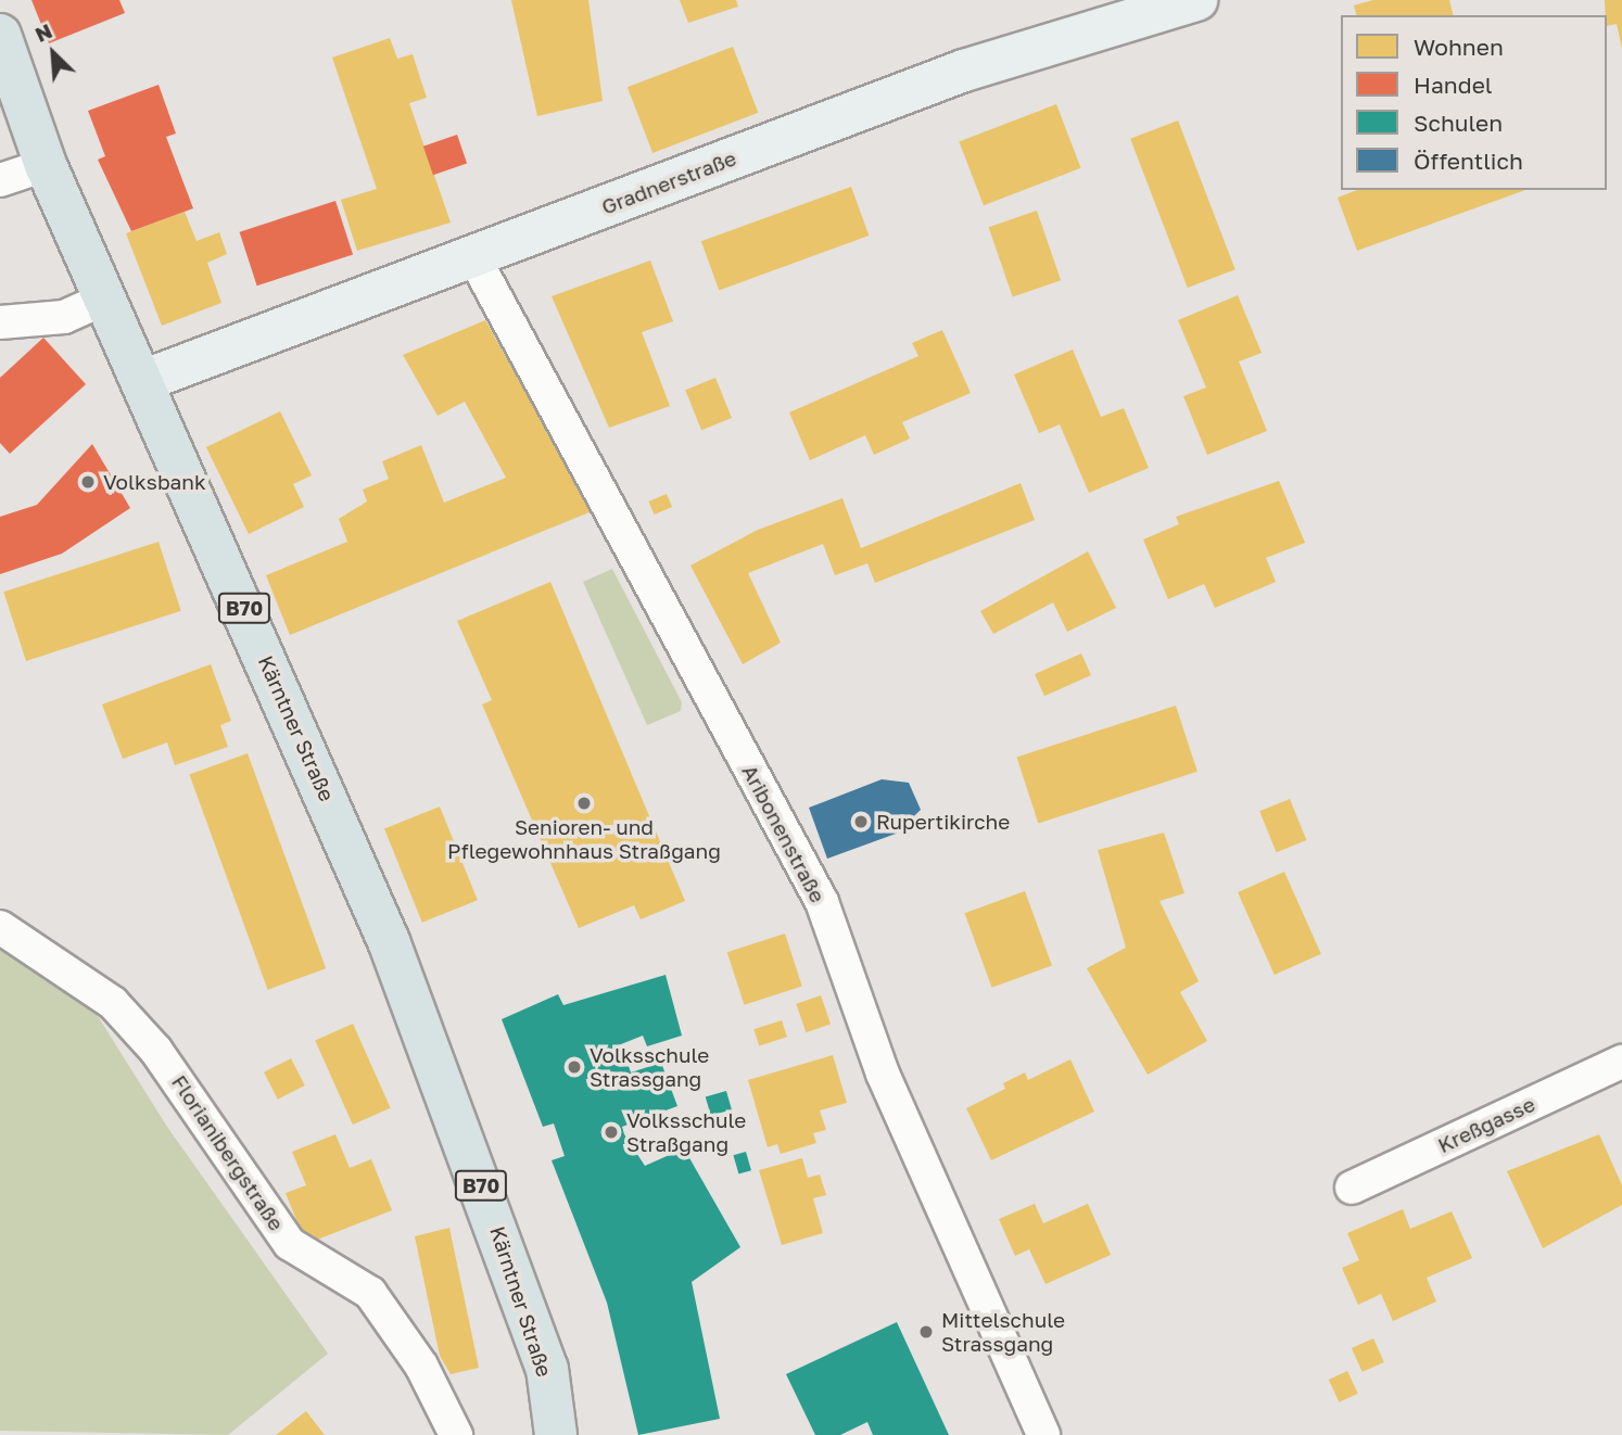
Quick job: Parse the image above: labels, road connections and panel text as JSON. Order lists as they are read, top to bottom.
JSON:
{
  "streets": {
    "main road": ["Gradnerstraße", "B70", "Kärntner Straße"],
    "street": ["Aribonenstraße", "Kreßgasse", "Florianibergstraße"]
  },
  "crossings": [
    ["Gradnerstraße", "Kärntner Straße"],
    ["Gradnerstraße", "Aribonenstraße"]
  ],
  "places": [
    "Volksbank",
    "Senioren- und Pflegewohnhaus Straßgang",
    "Rupertikirche",
    "Volksschule Strassgang",
    "Volksschule Straßgang",
    "Mittelschule Strassgang"
  ],
  "legend": [
    "Wohnen",
    "Handel",
    "Schulen",
    "Öffentlich"
  ],
  "north": "top left"
}
